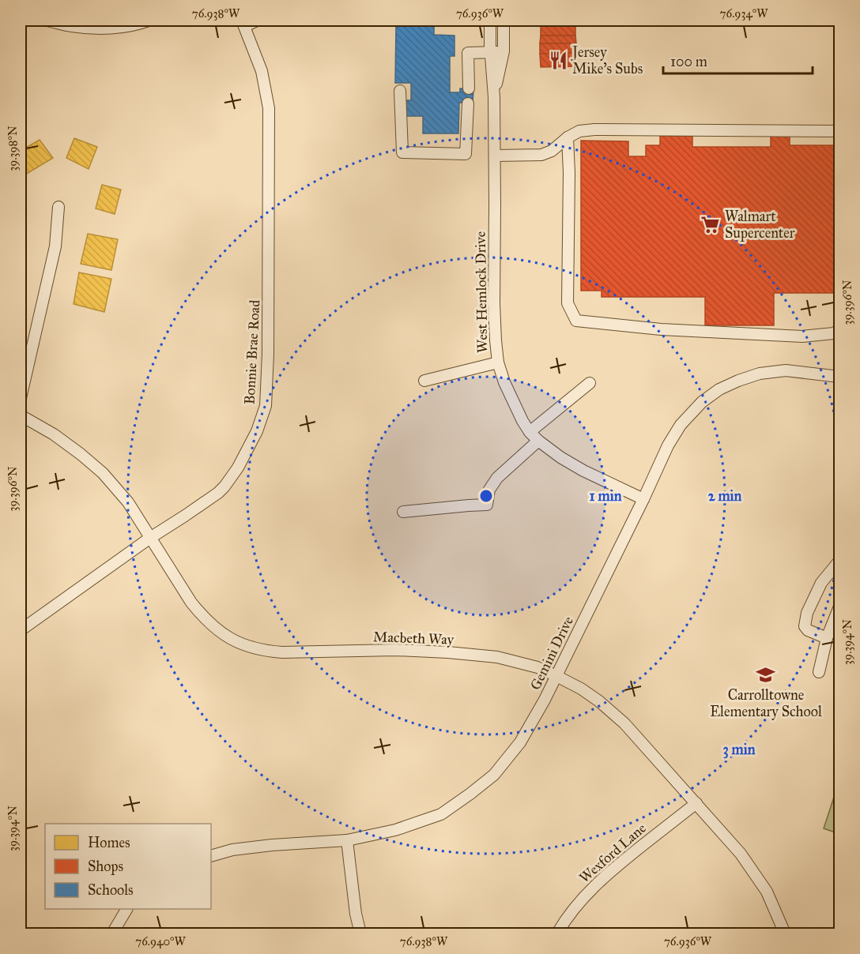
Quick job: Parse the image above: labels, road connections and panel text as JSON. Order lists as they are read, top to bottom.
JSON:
{
  "streets": {
    "street": [
      "West Hemlock Drive",
      "Bonnie Brae Road",
      "Macbeth Way",
      "Gemini Drive",
      "Wexford Lane"
    ]
  },
  "crossings": [
    ["West Hemlock Drive", "Gemini Drive"],
    ["Bonnie Brae Road", "Macbeth Way"],
    ["Macbeth Way", "Gemini Drive"],
    ["Macbeth Way", "Wexford Lane"]
  ],
  "places": {
    "restaurant": ["Jersey Mike's Subs"],
    "supermarket": ["Walmart Supercenter"],
    "school or university": ["Carrolltowne Elementary School"]
  },
  "legend": ["Homes", "Shops", "Schools"],
  "scale_bar": "100 m",
  "coordinates": [
    "76.938°W",
    "76.936°W",
    "76.934°W",
    "39.398°N",
    "39.396°N",
    "39.394°N",
    "76.940°W"
  ],
  "rings": ["1 min", "2 min", "3 min"]
}
